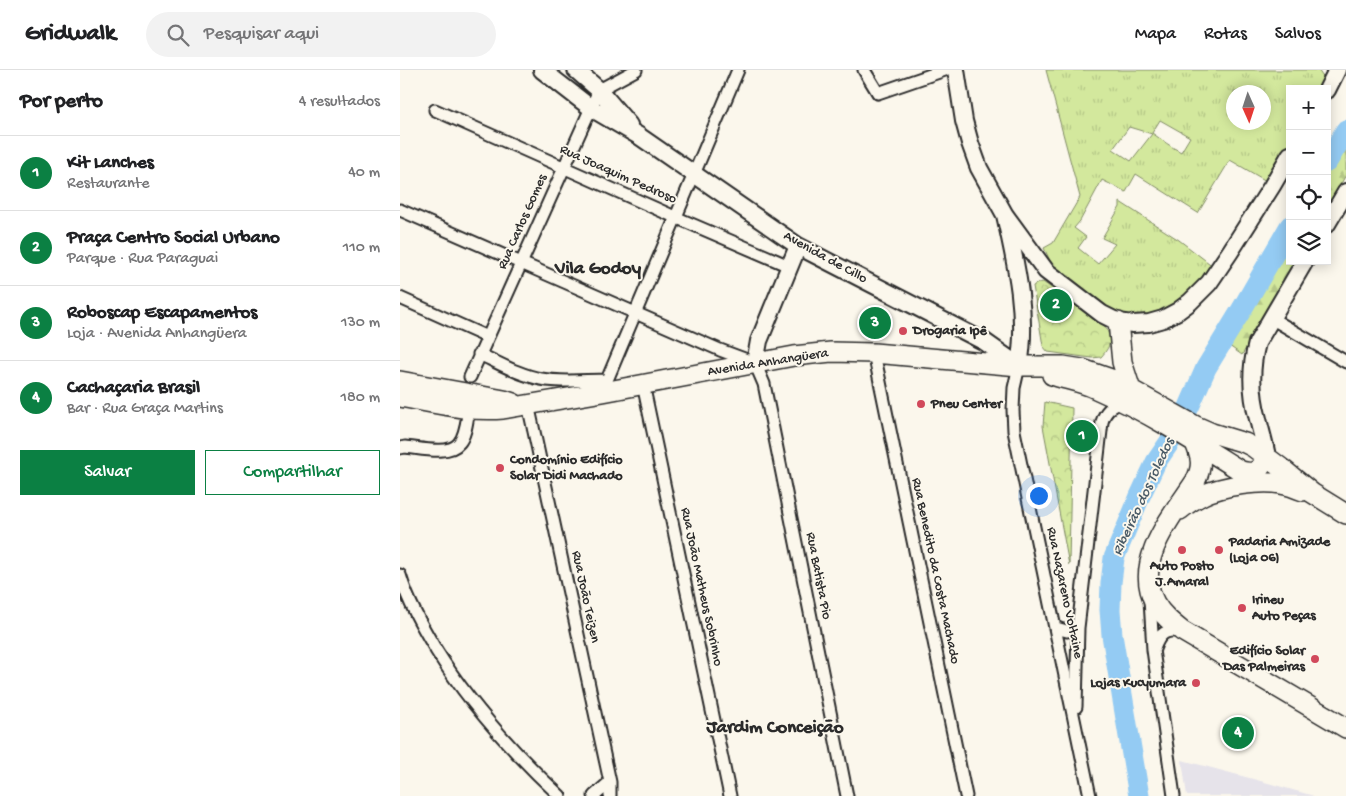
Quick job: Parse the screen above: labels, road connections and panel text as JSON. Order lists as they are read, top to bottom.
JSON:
{
  "streets": {
    "main road": ["Avenida de Cillo", "Avenida Anhangüera"],
    "street": [
      "Rua Joaquim Pedroso",
      "Rua Carlos Gomes",
      "Rua Benedito da Costa Machado",
      "Rua Batista Pio",
      "Rua João Matheus Sobrinho",
      "Rua Nazareno Voltaine",
      "Rua João Teizen"
    ]
  },
  "crossings": [
    ["Rua Joaquim Pedroso", "Rua Carlos Gomes"],
    ["Rua Carlos Gomes", "Avenida de Cillo"],
    ["Avenida de Cillo", "Avenida Anhangüera"],
    ["Avenida de Cillo", "Rua Nazareno Voltaine"],
    ["Avenida Anhangüera", "Rua Benedito da Costa Machado"],
    ["Avenida Anhangüera", "Rua Batista Pio"],
    ["Avenida Anhangüera", "Rua João Matheus Sobrinho"],
    ["Avenida Anhangüera", "Rua Nazareno Voltaine"],
    ["Avenida Anhangüera", "Rua João Teizen"]
  ],
  "districts": ["Vila Godoy", "Jardim Conceição"],
  "water": ["Ribeirão dos Toledos"],
  "places": [
    "Drogaria Ipê",
    "Pneu Center",
    "Condomínio Edifício Solar Didi Machado",
    "Auto Posto J.Amaral",
    "Padaria Amizade (Loja 06)",
    "Irineu Auto Peças",
    "Edifício Solar Das Palmeiras",
    "Lojas Kucyumara"
  ],
  "north": "bottom",
  "page": {
    "header": "Gridwalk",
    "search": "Pesquisar aqui",
    "nav": ["Mapa", "Rotas", "Salvos"],
    "heading": ["Por perto", "4 resultados"],
    "map_buttons": ["+", "−"],
    "list": [
      {
        "mark": "1",
        "name": "Kit Lanches",
        "note": "Restaurante",
        "value": "40 m"
      },
      {
        "mark": "2",
        "name": "Praça Centro Social Urbano",
        "note": "Parque · Rua Paraguai",
        "value": "110 m"
      },
      {
        "mark": "3",
        "name": "Roboscap Escapamentos",
        "note": "Loja · Avenida Anhangüera",
        "value": "130 m"
      },
      {
        "mark": "4",
        "name": "Cachaçaria Brasil",
        "note": "Bar · Rua Graça Martins",
        "value": "180 m"
      }
    ],
    "pins": [
      "2",
      "3",
      "1",
      "4"
    ],
    "buttons": ["Salvar", "Compartilhar"]
  }
}
